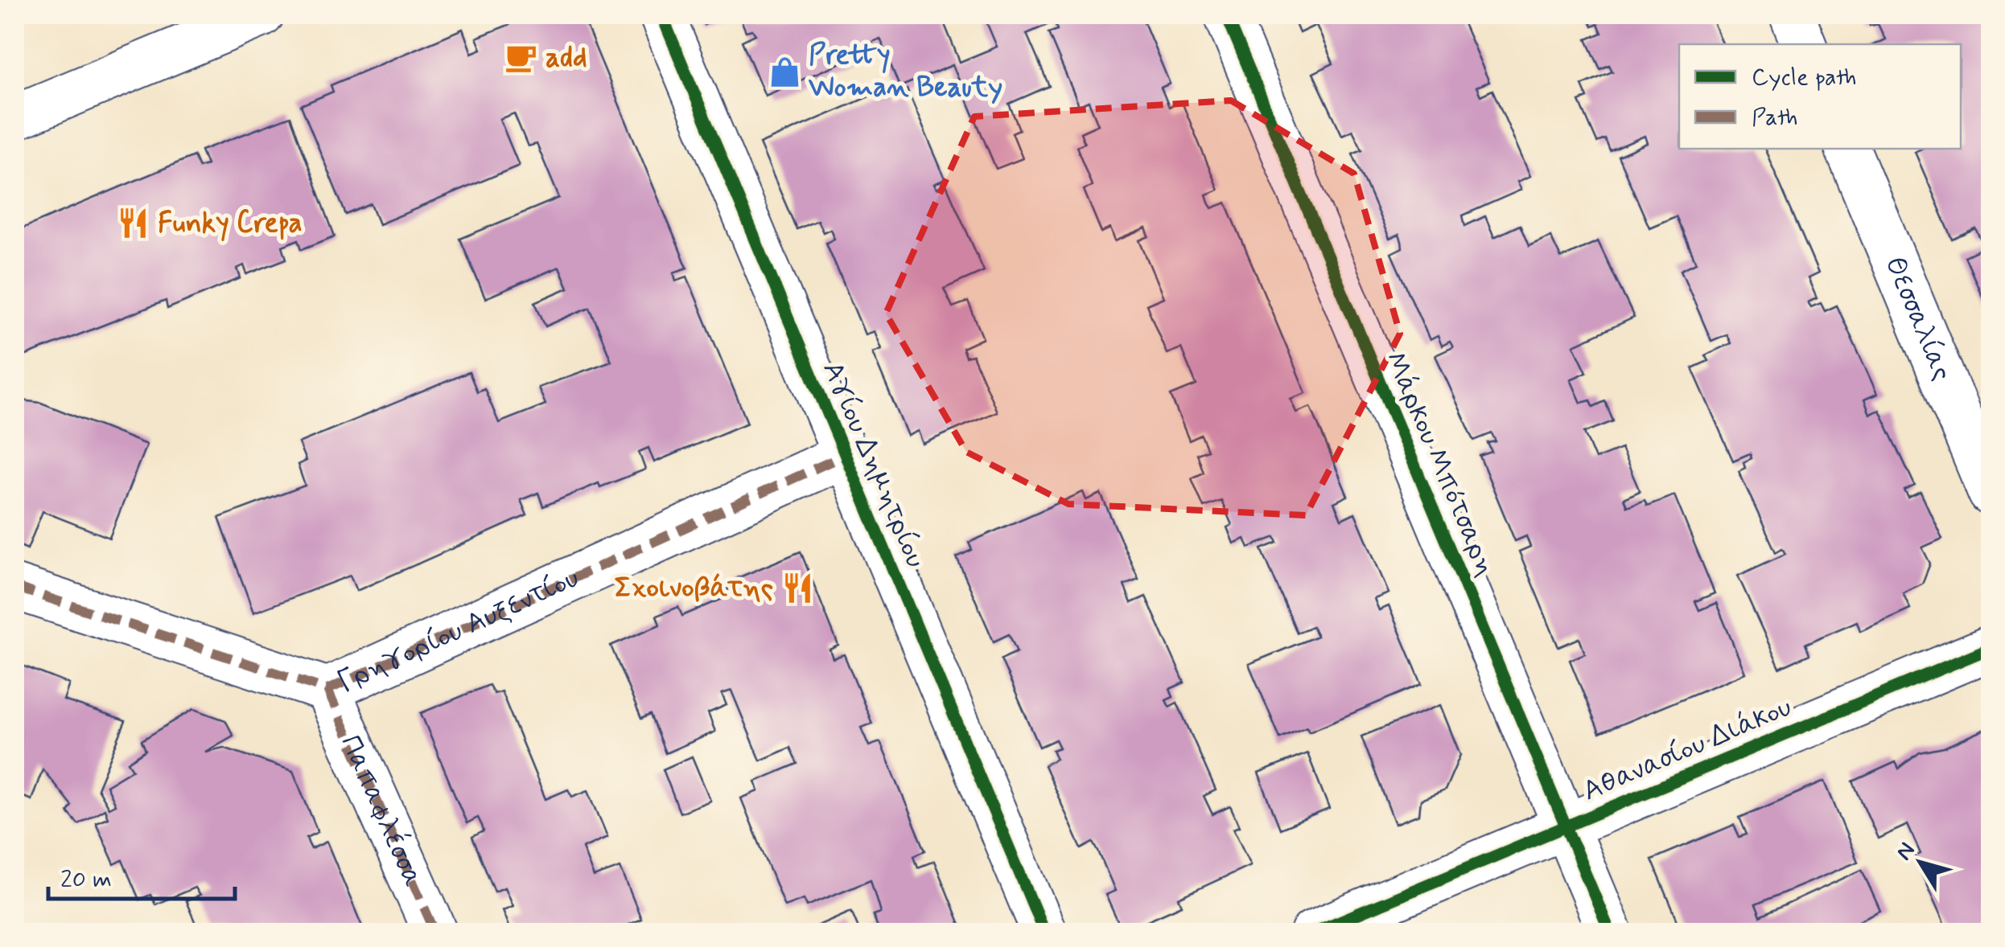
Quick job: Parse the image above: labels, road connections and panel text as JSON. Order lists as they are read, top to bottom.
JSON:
{
  "streets": {
    "street": [
      "Θεσσαλίας",
      "Μάρκου Μπότσαρη",
      "Αγίου Δημητρίου",
      "Γρηγορίου Αυξεντίου",
      "Αθανασίου Διάκου",
      "Παπαφλέσσα"
    ]
  },
  "crossings": [
    ["Μάρκου Μπότσαρη", "Αθανασίου Διάκου"],
    ["Αγίου Δημητρίου", "Γρηγορίου Αυξεντίου"],
    ["Γρηγορίου Αυξεντίου", "Παπαφλέσσα"]
  ],
  "places": {
    "cafe": ["add"],
    "shop": ["Pretty Woman Beauty"],
    "restaurant": ["Funky Crepa", "Σχοινοβάτης"]
  },
  "legend": ["Cycle path", "Path"],
  "scale_bar": "20 m",
  "north": "top left"
}
